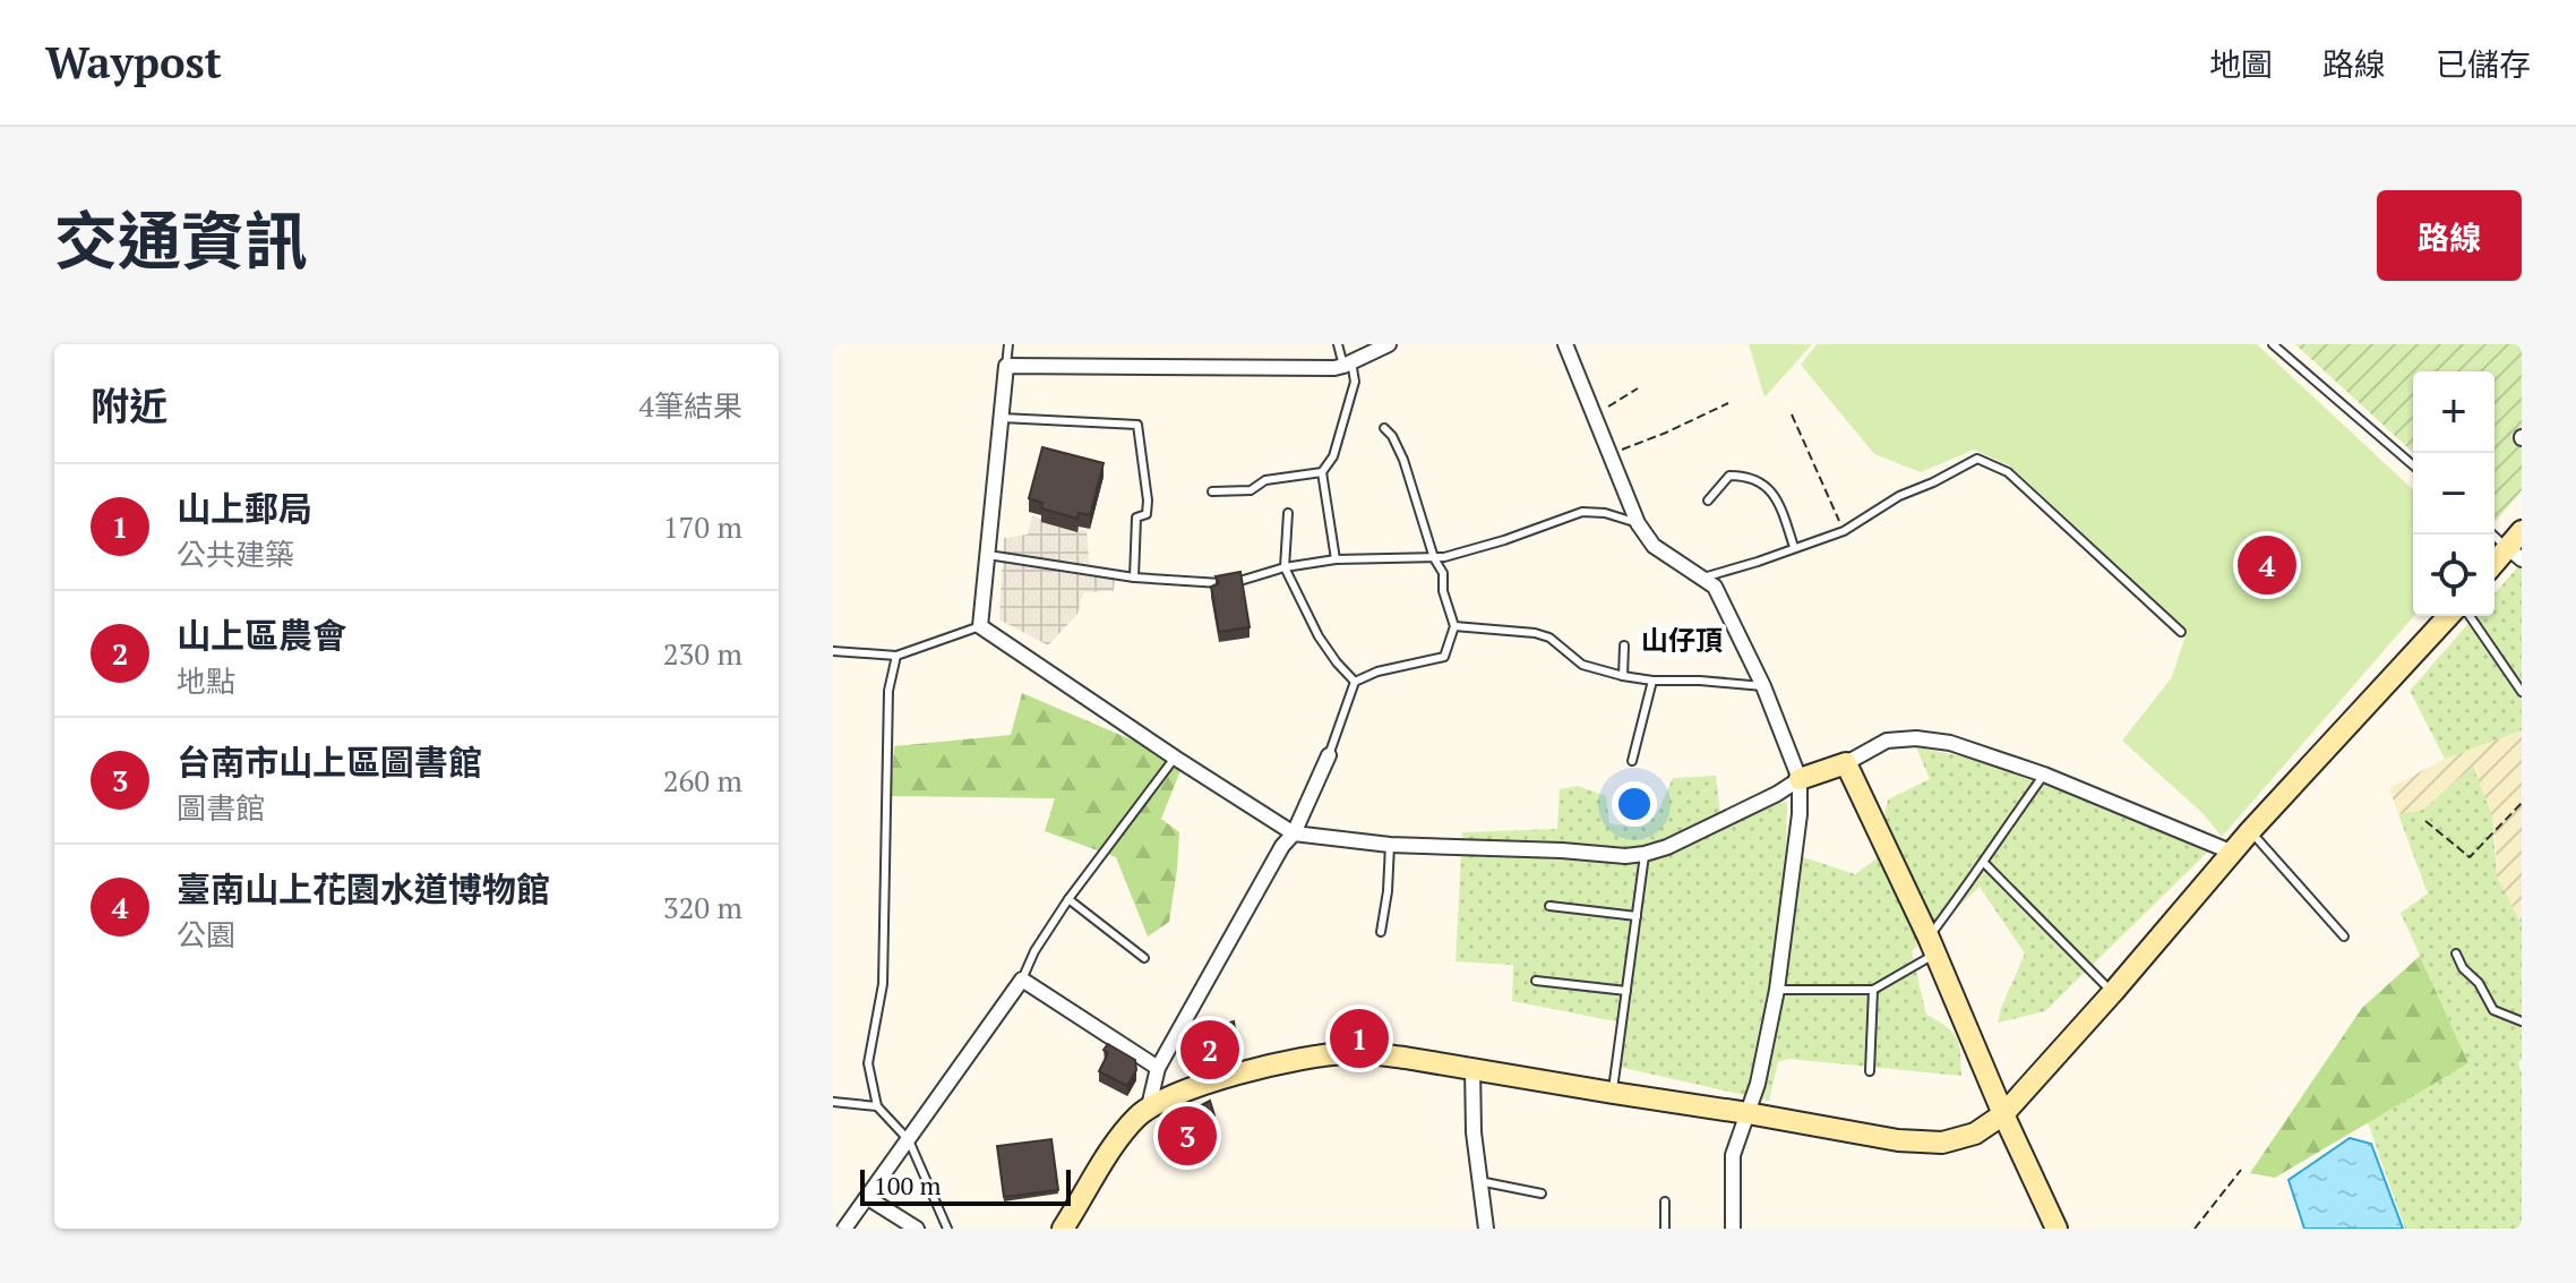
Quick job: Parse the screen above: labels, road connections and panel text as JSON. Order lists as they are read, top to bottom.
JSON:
{
  "districts": ["山仔頂"],
  "scale_bar": "100 m",
  "page": {
    "header": "Waypost",
    "nav": ["地圖", "路線", "已儲存"],
    "title": "交通資訊",
    "buttons": "路線",
    "heading": ["附近", "4筆結果"],
    "map_buttons": ["+", "−"],
    "list": [
      {
        "mark": "1",
        "name": "山上郵局",
        "note": "公共建築",
        "value": "170 m"
      },
      {
        "mark": "2",
        "name": "山上區農會",
        "note": "地點",
        "value": "230 m"
      },
      {
        "mark": "3",
        "name": "台南市山上區圖書館",
        "note": "圖書館",
        "value": "260 m"
      },
      {
        "mark": "4",
        "name": "臺南山上花園水道博物館",
        "note": "公園",
        "value": "320 m"
      }
    ],
    "pins": [
      "4",
      "1",
      "2",
      "3"
    ],
    "scale": "100 m"
  }
}
